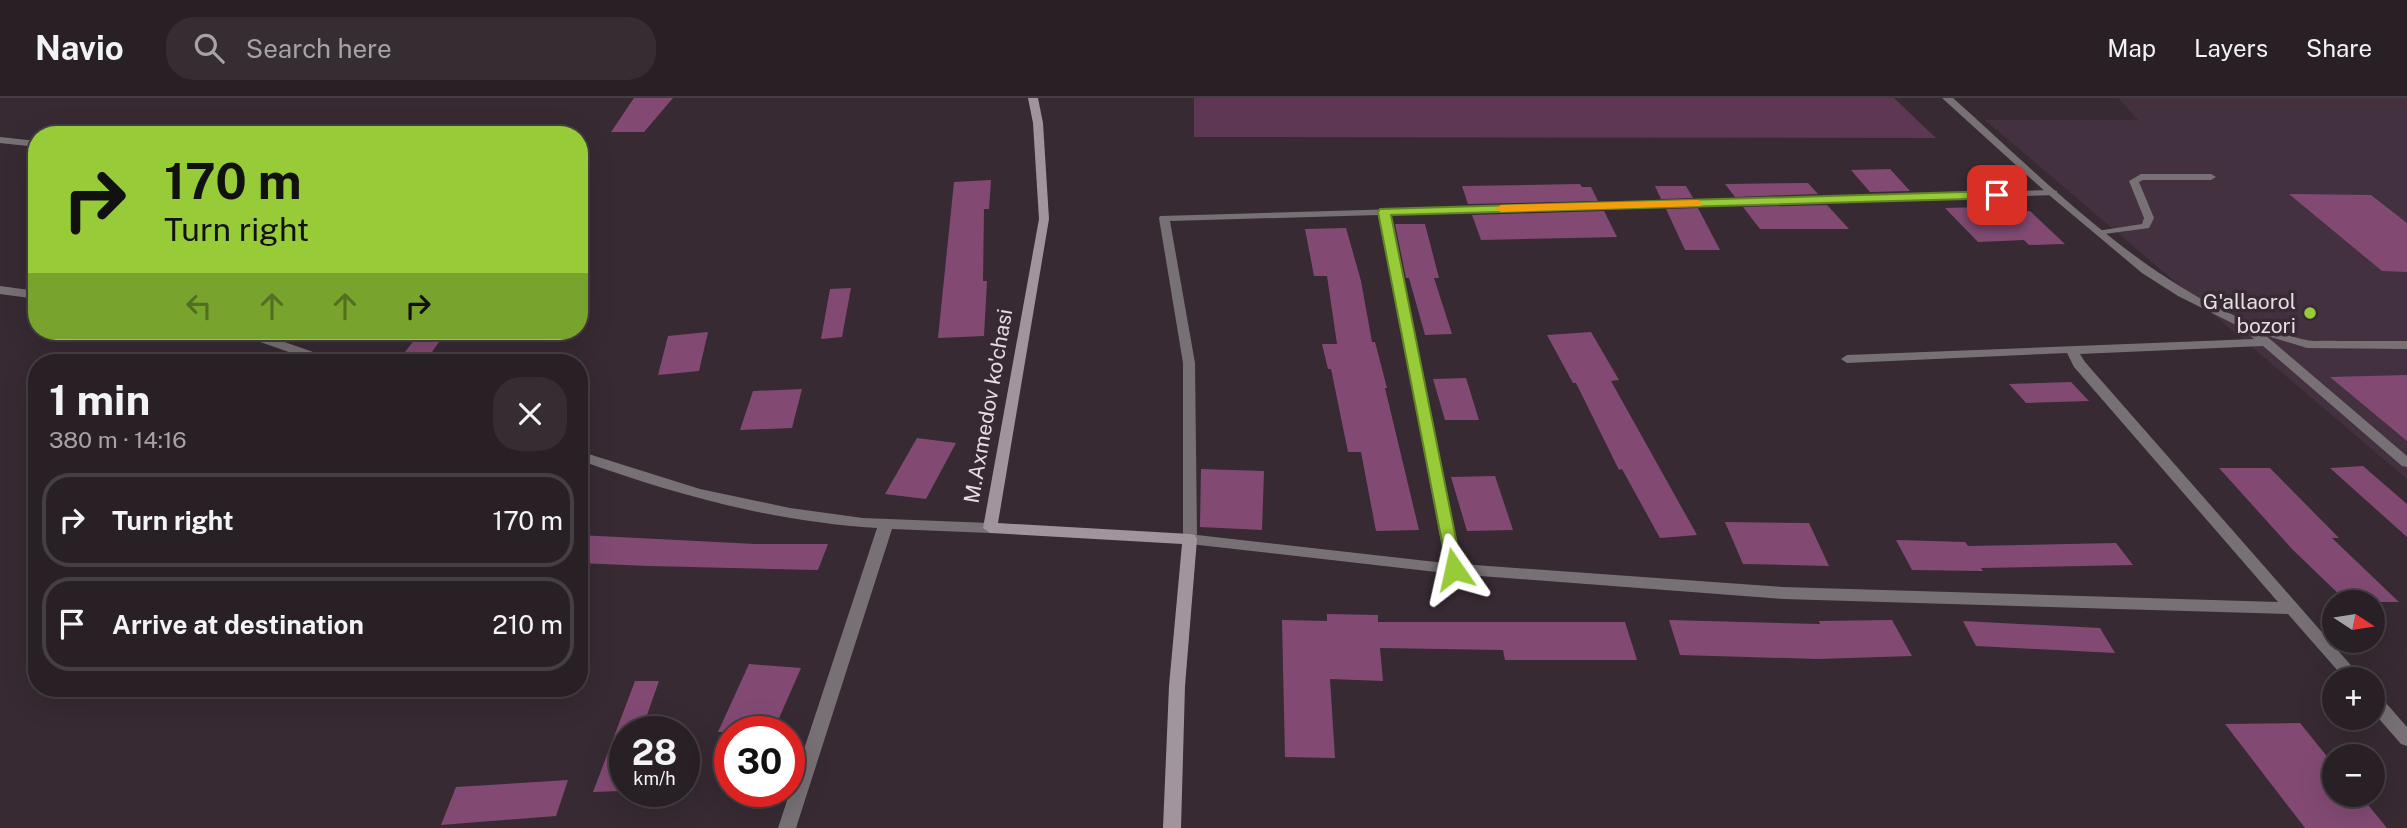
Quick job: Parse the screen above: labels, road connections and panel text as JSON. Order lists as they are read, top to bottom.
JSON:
{
  "streets": {
    "main road": ["M.Axmedov ko'chasi"]
  },
  "places": ["G'allaorol bozori"],
  "north": "right",
  "page": {
    "header": "Navio",
    "search": "Search here",
    "nav": ["Map", "Layers", "Share"],
    "turn": ["170 m", "Turn right"],
    "heading": ["1 min", "380 m · 14:16"],
    "list": [
      {
        "name": "Turn right",
        "value": "170 m"
      },
      {
        "name": "Arrive at destination",
        "value": "210 m"
      }
    ],
    "map_buttons": ["+", "−"],
    "speed": "28 km/h",
    "limit": "30"
  }
}
